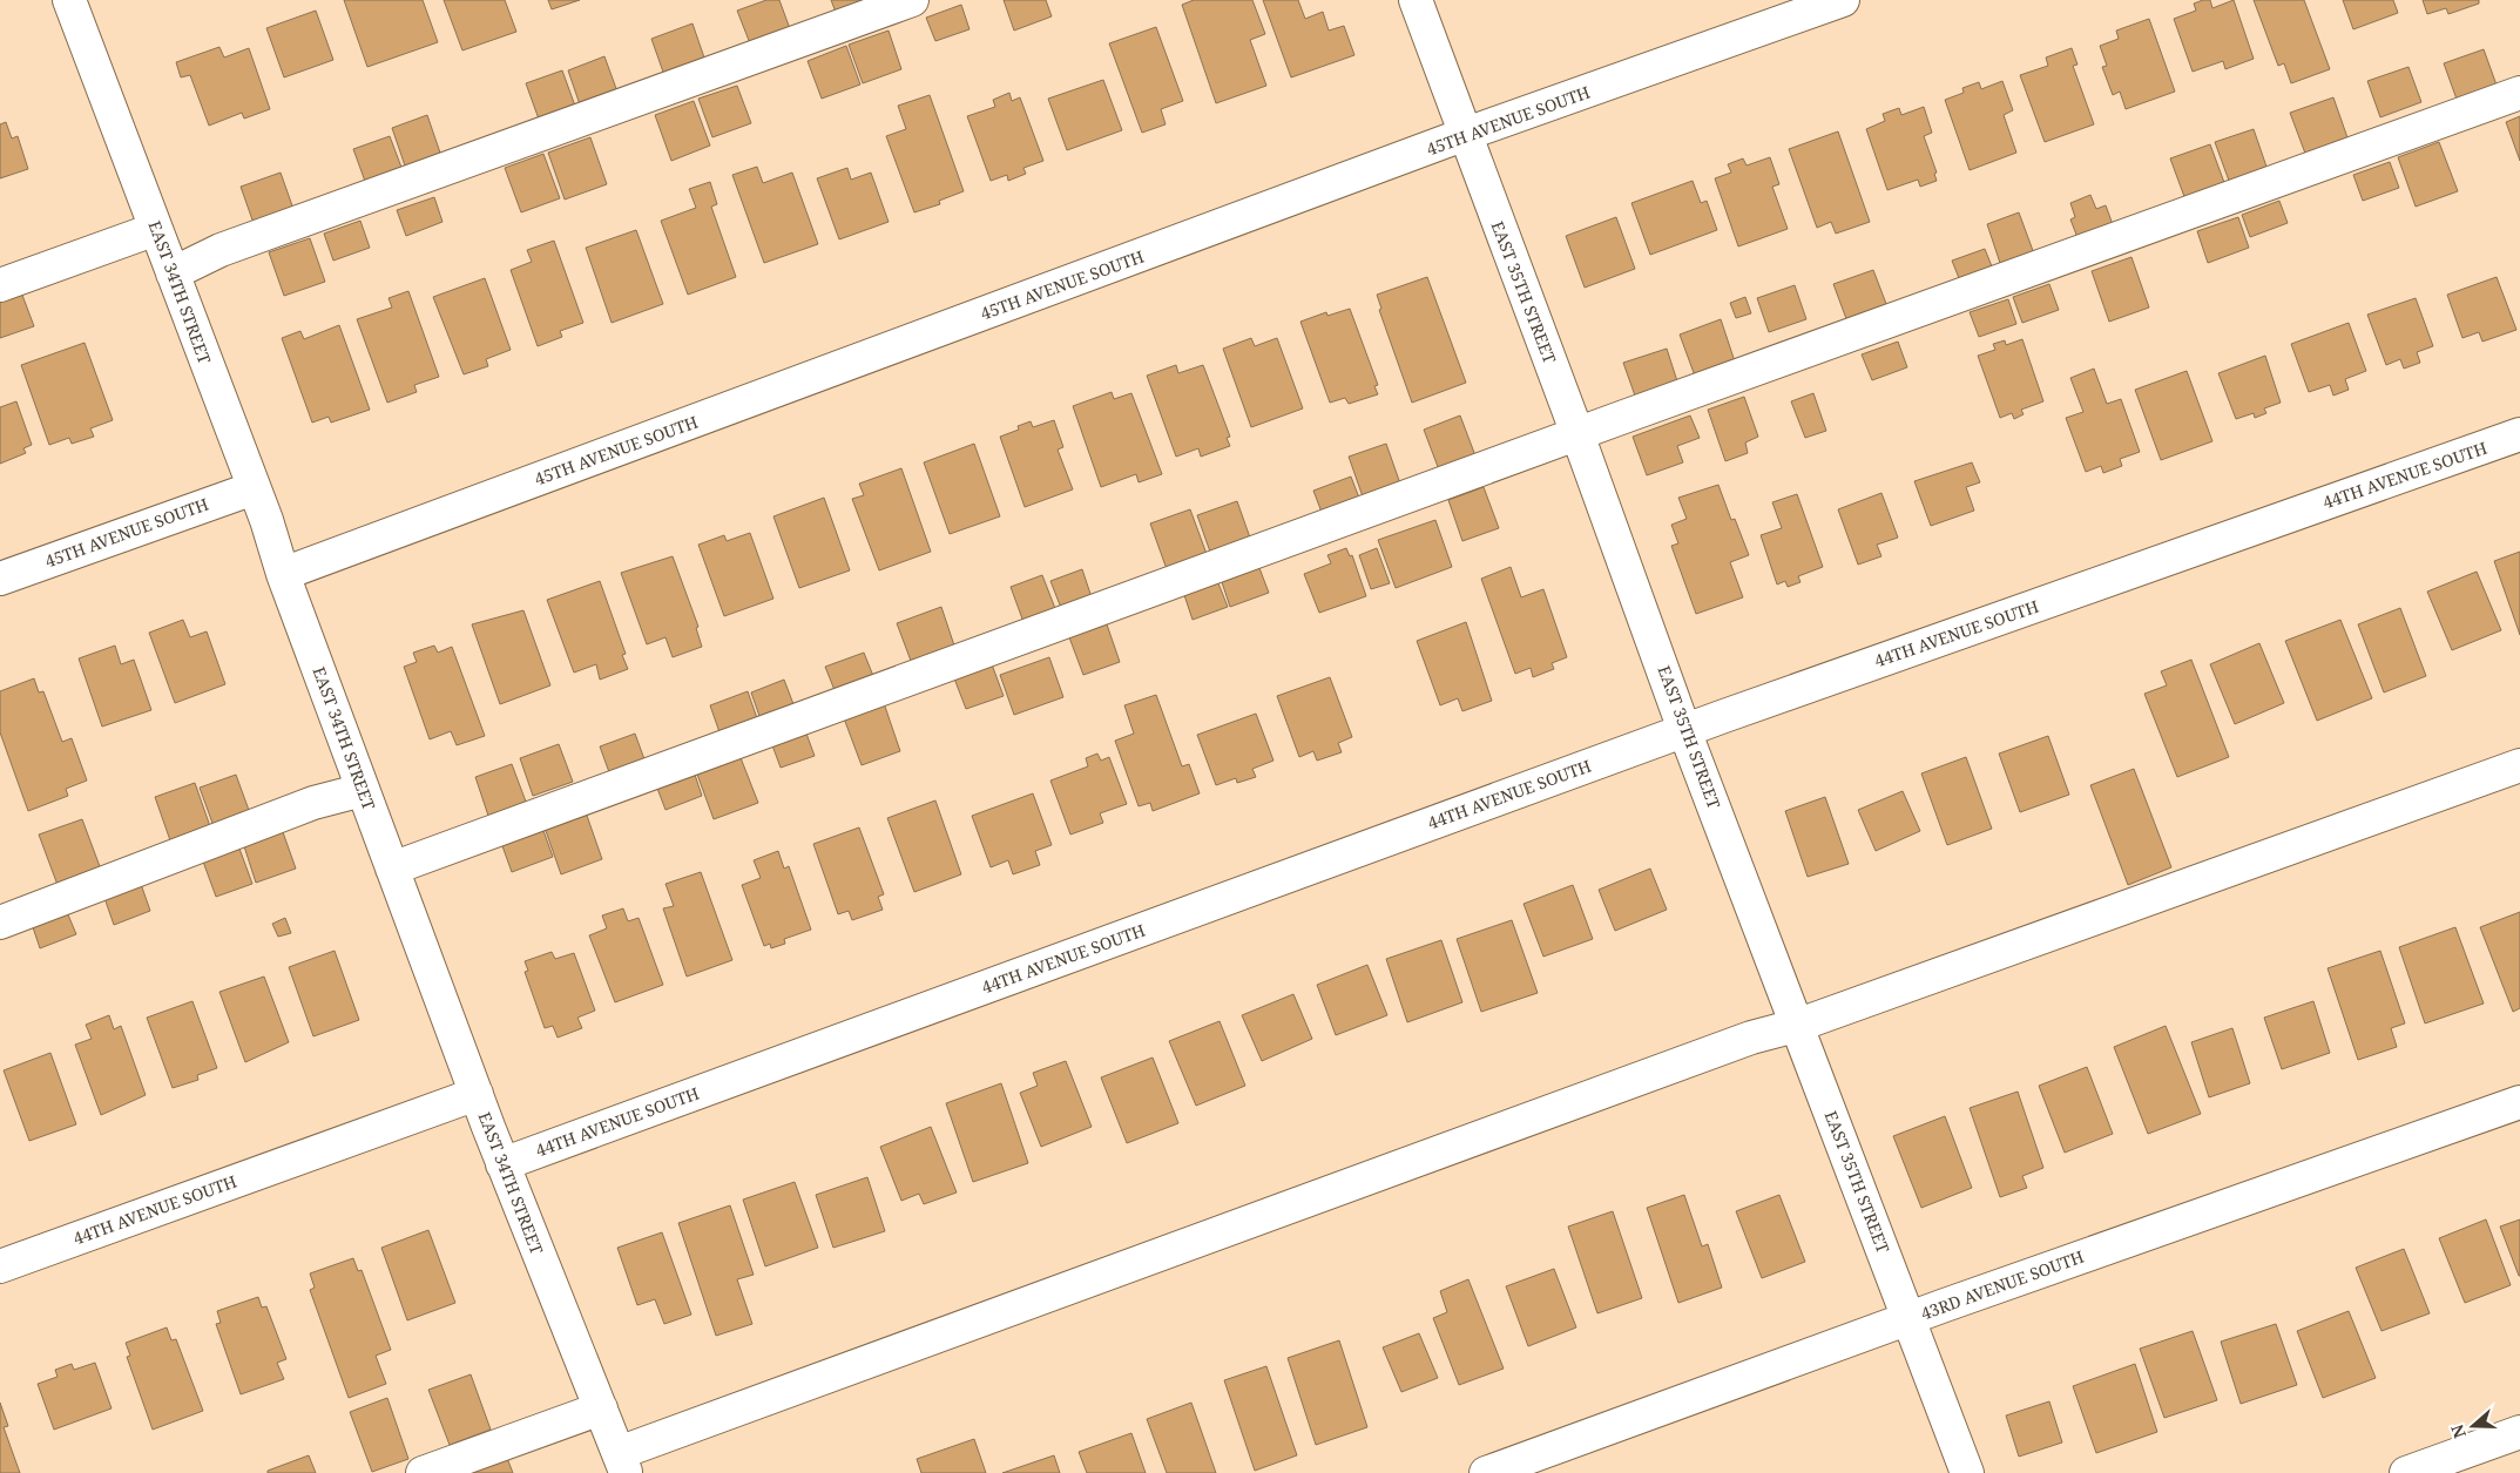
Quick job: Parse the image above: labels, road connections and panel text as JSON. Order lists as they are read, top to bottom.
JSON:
{
  "streets": {
    "street": [
      "45TH AVENUE SOUTH",
      "EAST 34TH STREET",
      "EAST 35TH STREET",
      "44TH AVENUE SOUTH",
      "43RD AVENUE SOUTH"
    ]
  },
  "crossings": [
    ["45TH AVENUE SOUTH", "EAST 34TH STREET"],
    ["45TH AVENUE SOUTH", "EAST 35TH STREET"],
    ["EAST 34TH STREET", "44TH AVENUE SOUTH"],
    ["EAST 35TH STREET", "44TH AVENUE SOUTH"],
    ["EAST 35TH STREET", "43RD AVENUE SOUTH"]
  ],
  "north": "left"
}
